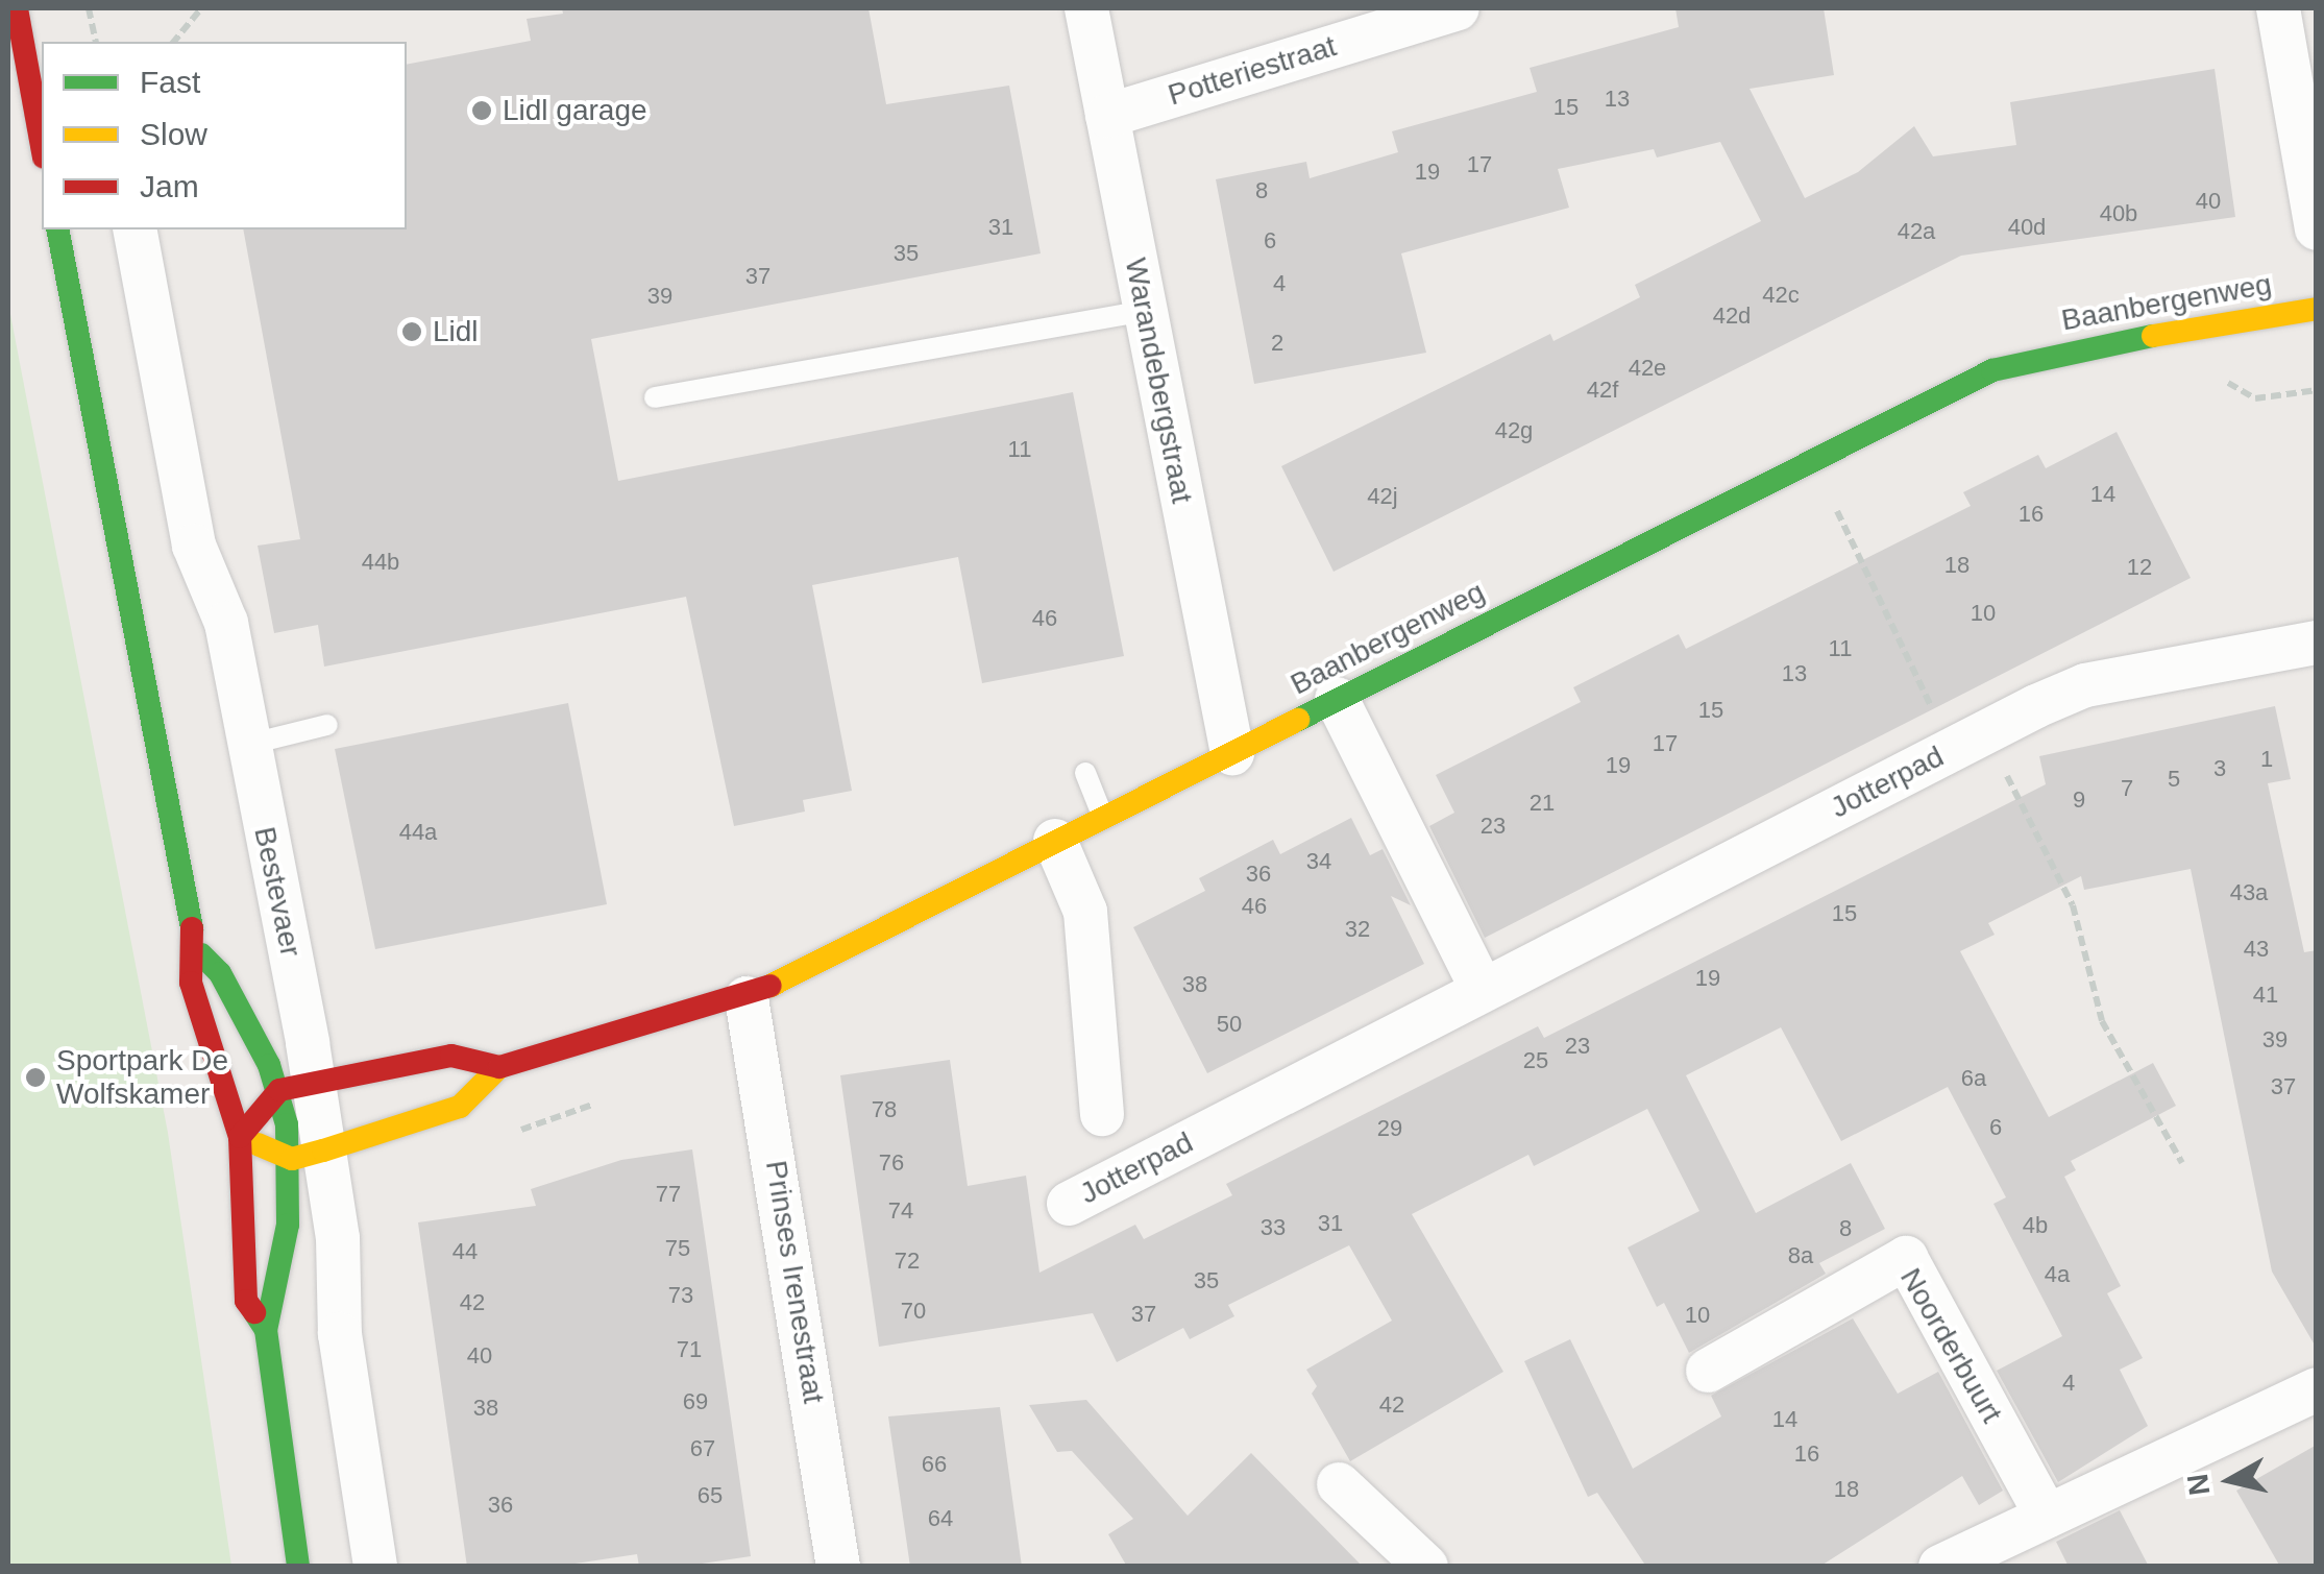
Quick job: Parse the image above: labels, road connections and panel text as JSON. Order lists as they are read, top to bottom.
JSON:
{
  "streets": {
    "main road": ["Baanbergenweg", "Bestevaer"],
    "street": [
      "Potteriestraat",
      "Warandebergstraat",
      "Jotterpad",
      "Prinses Irenestraat",
      "Noorderbuurt"
    ]
  },
  "crossings": [
    ["Potteriestraat", "Warandebergstraat"],
    ["Baanbergenweg", "Warandebergstraat"],
    ["Baanbergenweg", "Bestevaer"],
    ["Baanbergenweg", "Prinses Irenestraat"]
  ],
  "places": ["Lidl garage", "Lidl", "Sportpark De Wolfskamer"],
  "house_numbers": [
    "13",
    "15",
    "17",
    "19",
    "8",
    "40",
    "40b",
    "31",
    "40d",
    "42a",
    "6",
    "35",
    "37",
    "4",
    "42c",
    "39",
    "42d",
    "2",
    "42e",
    "42f",
    "42g",
    "11",
    "14",
    "42j",
    "16",
    "44b",
    "18",
    "12",
    "10",
    "46",
    "11",
    "13",
    "15",
    "17",
    "1",
    "19",
    "3",
    "5",
    "7",
    "9",
    "21",
    "23",
    "44a",
    "34",
    "36",
    "43a",
    "46",
    "15",
    "32",
    "43",
    "19",
    "38",
    "41",
    "50",
    "39",
    "23",
    "25",
    "6a",
    "37",
    "78",
    "6",
    "29",
    "76",
    "77",
    "74",
    "31",
    "4b",
    "33",
    "8",
    "75",
    "44",
    "8a",
    "72",
    "4a",
    "35",
    "73",
    "42",
    "70",
    "37",
    "10",
    "71",
    "40",
    "4",
    "69",
    "42",
    "38",
    "14",
    "67",
    "16",
    "66",
    "18",
    "65",
    "36",
    "64"
  ],
  "legend": ["Fast", "Slow", "Jam"],
  "north": "left"
}
